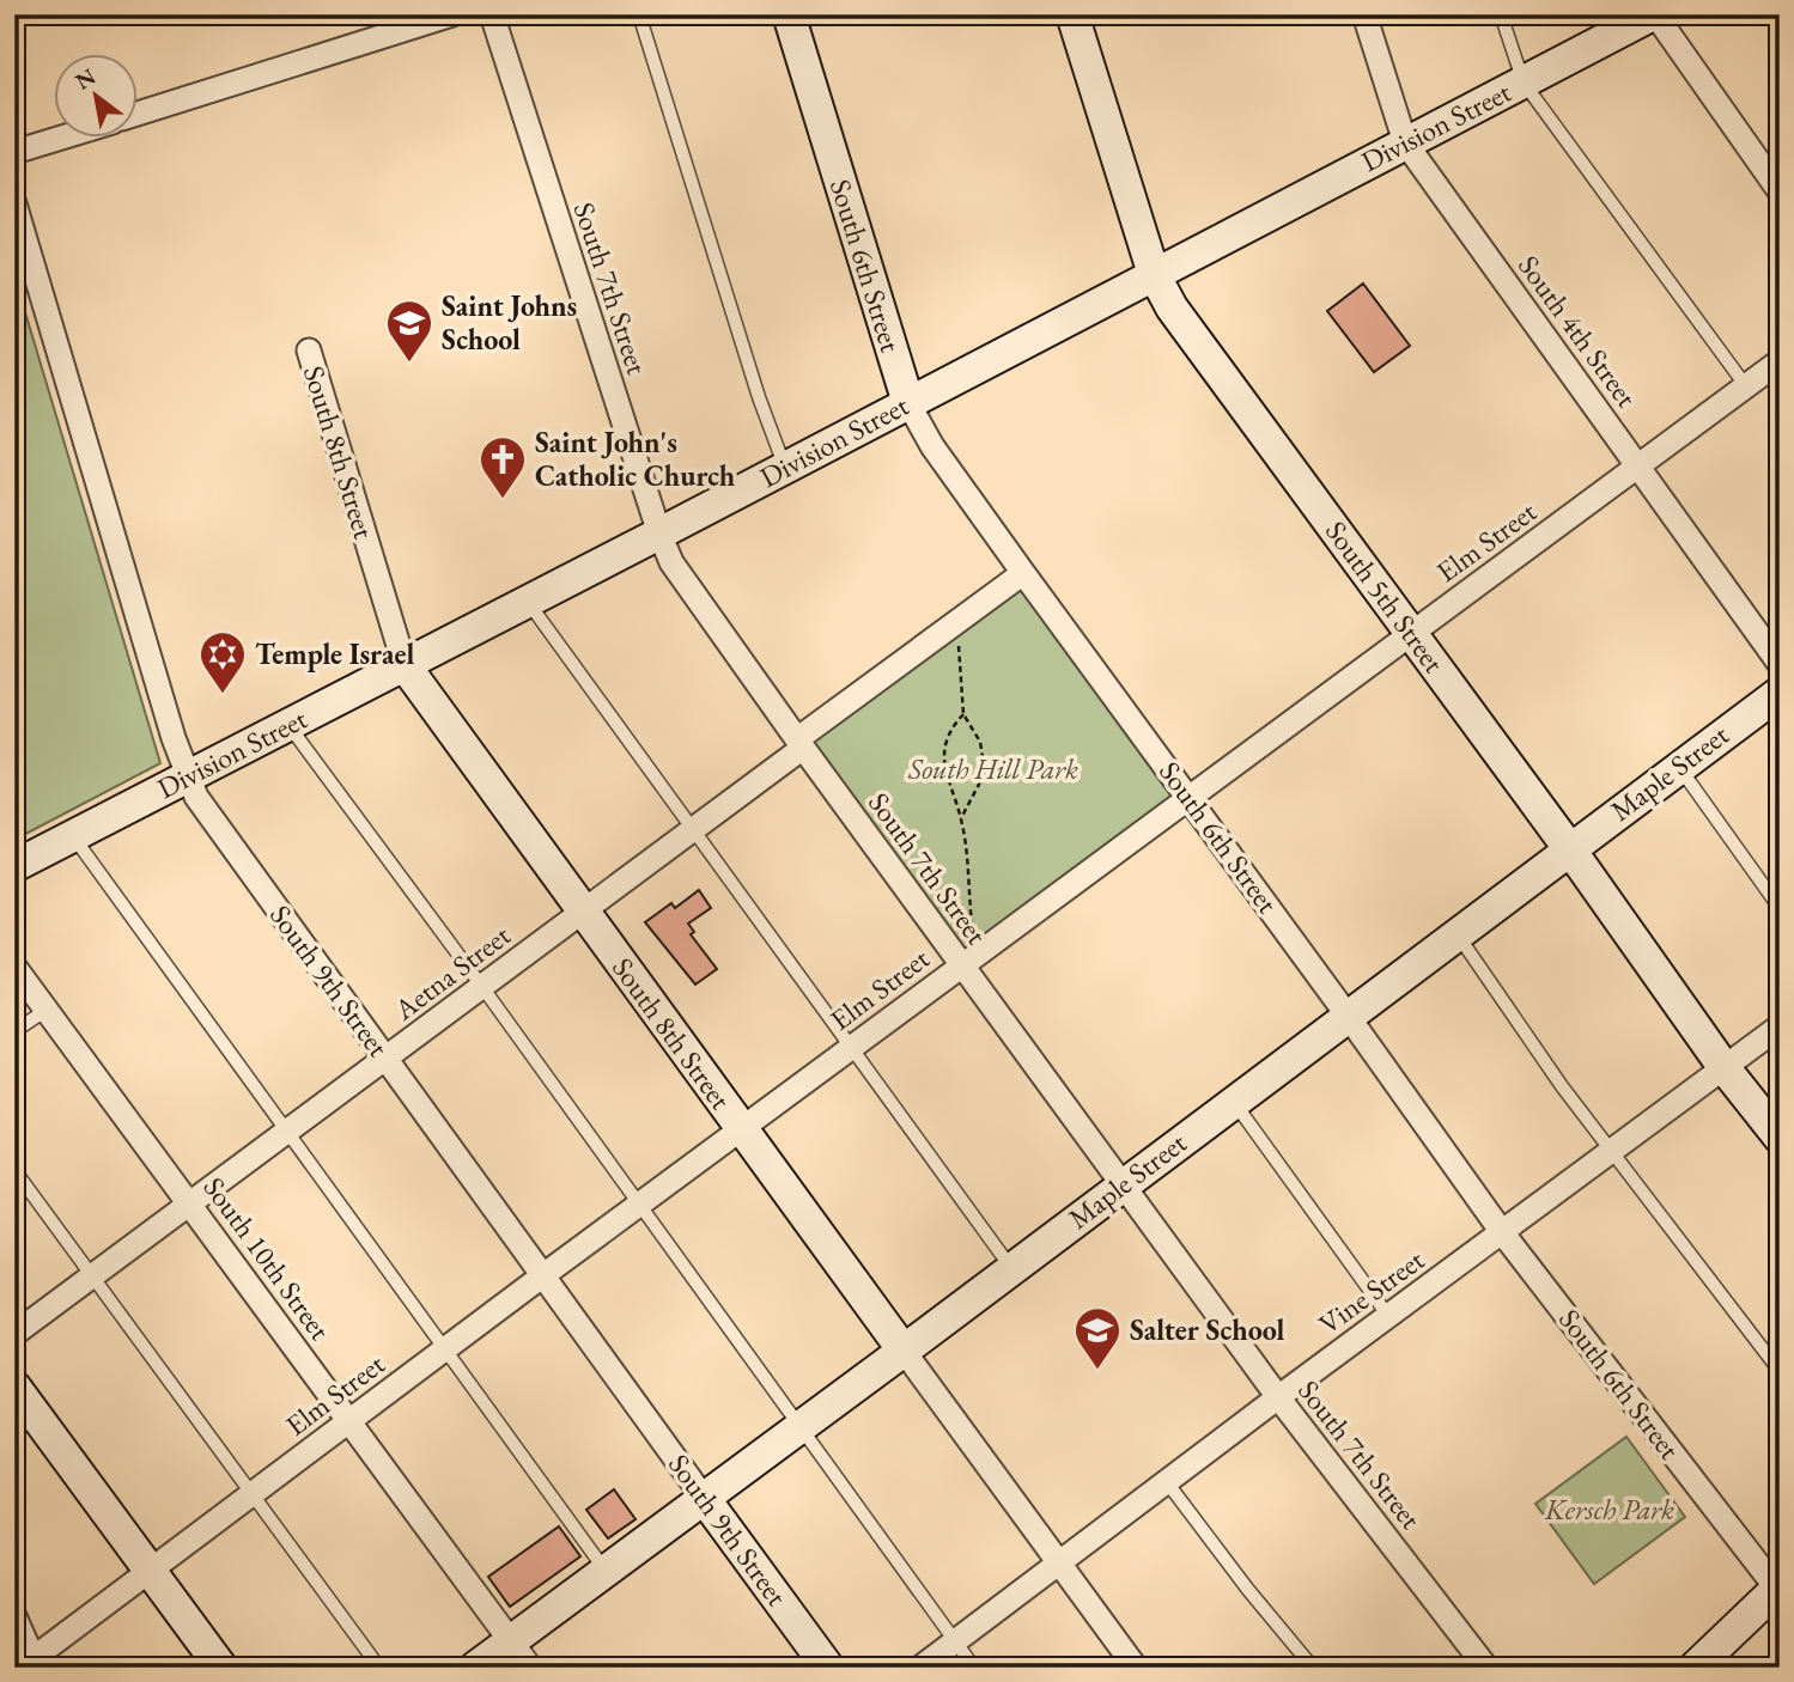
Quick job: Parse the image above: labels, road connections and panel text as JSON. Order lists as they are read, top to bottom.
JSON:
{
  "streets": {
    "street": [
      "Division Street",
      "South 6th Street",
      "South 7th Street",
      "South 4th Street",
      "South 8th Street",
      "Elm Street",
      "South 5th Street",
      "Maple Street",
      "Aetna Street",
      "South 9th Street",
      "South 10th Street",
      "Vine Street"
    ]
  },
  "crossings": [
    ["Division Street", "South 6th Street"],
    ["Division Street", "South 7th Street"],
    ["Division Street", "South 4th Street"],
    ["Division Street", "South 8th Street"],
    ["Division Street", "South 5th Street"],
    ["Division Street", "South 9th Street"],
    ["South 6th Street", "Elm Street"],
    ["South 6th Street", "Maple Street"],
    ["South 6th Street", "Aetna Street"],
    ["South 6th Street", "Vine Street"],
    ["South 7th Street", "Elm Street"],
    ["South 7th Street", "Maple Street"],
    ["South 7th Street", "Aetna Street"],
    ["South 7th Street", "Vine Street"],
    ["South 4th Street", "Elm Street"],
    ["South 8th Street", "Elm Street"],
    ["South 8th Street", "Maple Street"],
    ["South 8th Street", "Aetna Street"],
    ["South 8th Street", "Vine Street"],
    ["Elm Street", "South 5th Street"],
    ["Elm Street", "South 9th Street"],
    ["Elm Street", "South 10th Street"],
    ["South 5th Street", "Maple Street"],
    ["South 5th Street", "Vine Street"],
    ["Maple Street", "South 9th Street"],
    ["Maple Street", "South 10th Street"],
    ["Aetna Street", "South 9th Street"],
    ["Aetna Street", "South 10th Street"]
  ],
  "parks": ["South Hill Park", "Kersch Park"],
  "places": {
    "school or university": ["Saint Johns School", "Salter School"],
    "church": ["Saint John's Catholic Church"],
    "synagogue": ["Temple Israel"]
  },
  "north": "top left"
}
